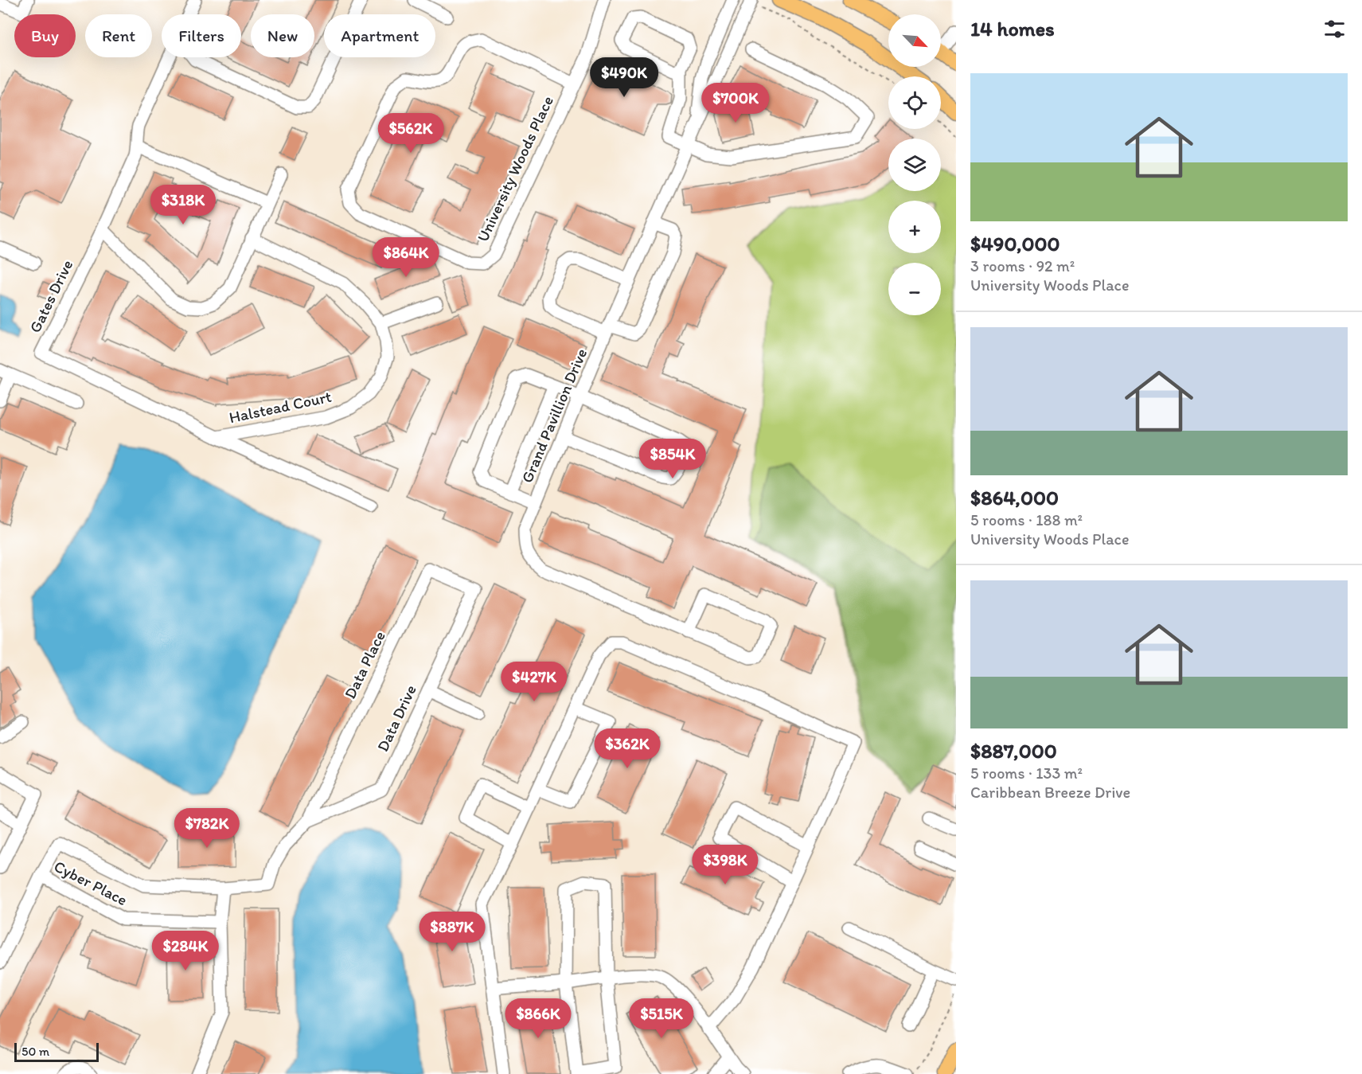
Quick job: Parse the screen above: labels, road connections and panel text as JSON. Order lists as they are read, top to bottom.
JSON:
{
  "streets": {
    "street": [
      "University Woods Place",
      "Gates Drive",
      "Halstead Court",
      "Grand Pavillion Drive",
      "Data Place",
      "Data Drive",
      "Cyber Place"
    ]
  },
  "crossings": [
    ["Gates Drive", "Halstead Court"],
    ["Data Place", "Data Drive"]
  ],
  "scale_bar": "50 m",
  "north": "bottom right",
  "page": {
    "heading": "14 homes",
    "map_buttons": ["+", "−"],
    "chip": [
      "Buy",
      "Rent",
      "Filters",
      "New",
      "Apartment"
    ],
    "price": [
      "$490K",
      "$700K",
      "$562K",
      "$318K",
      "$864K",
      "$854K",
      "$427K",
      "$362K",
      "$782K",
      "$398K",
      "$887K",
      "$284K",
      "$866K",
      "$515K"
    ],
    "list": [
      {
        "name": "$490,000",
        "note": "3 rooms · 92 m² · University Woods Place"
      },
      {
        "name": "$864,000",
        "note": "5 rooms · 188 m² · University Woods Place"
      },
      {
        "name": "$887,000",
        "note": "5 rooms · 133 m² · Caribbean Breeze Drive"
      }
    ],
    "scale": "50 m"
  }
}
